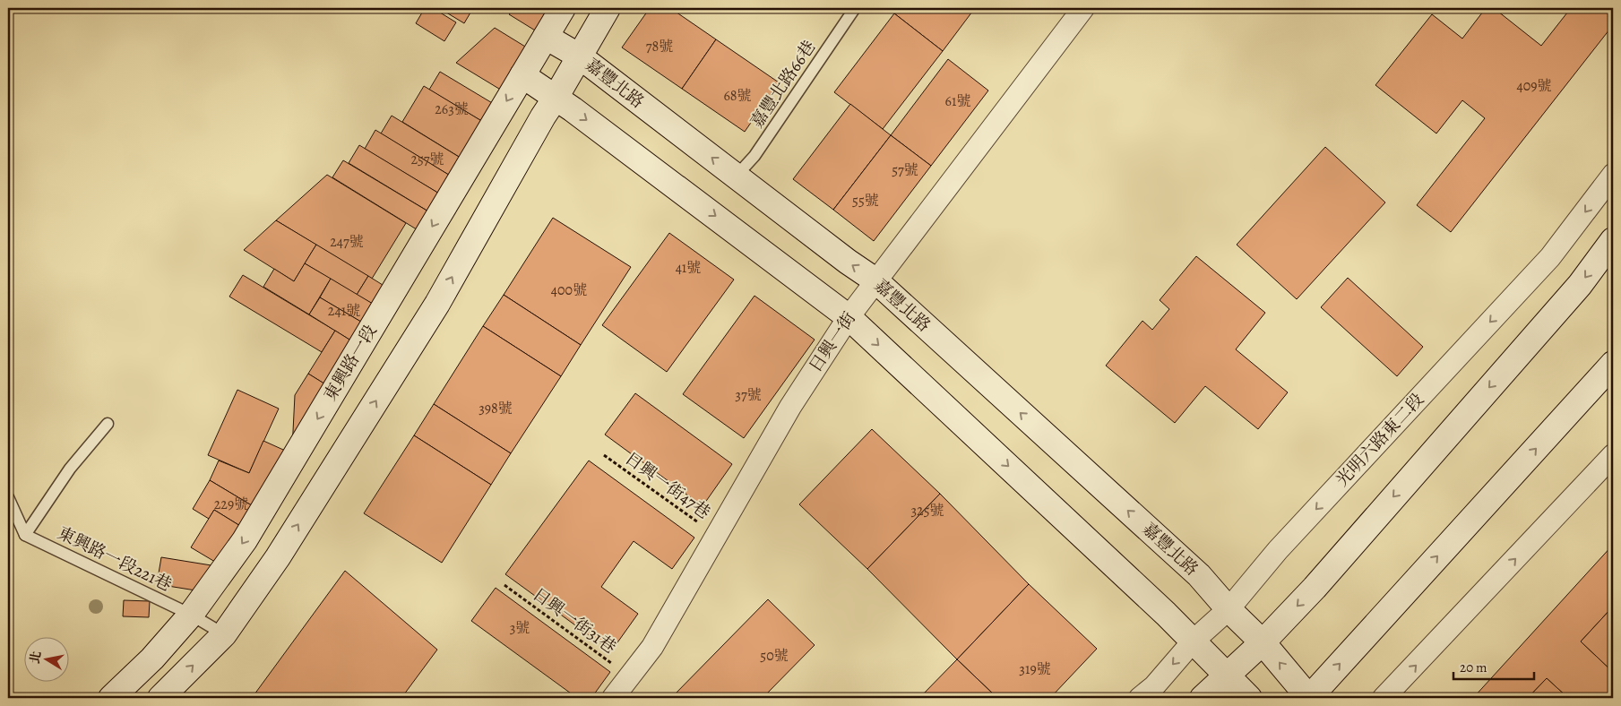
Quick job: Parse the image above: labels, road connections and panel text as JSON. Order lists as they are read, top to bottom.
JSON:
{
  "streets": {
    "street": [
      "嘉豐北路",
      "日興一街",
      "東興路一段",
      "光明六路東二段"
    ],
    "lane": ["嘉豐北路66巷", "東興路一段221巷"],
    "path": ["日興一街47巷", "日興一街31巷"]
  },
  "crossings": [
    ["嘉豐北路", "嘉豐北路66巷"],
    ["嘉豐北路", "日興一街"],
    ["嘉豐北路", "東興路一段"],
    ["嘉豐北路", "光明六路東二段"],
    ["日興一街", "日興一街47巷"],
    ["日興一街", "日興一街31巷"],
    ["東興路一段", "東興路一段221巷"]
  ],
  "house_numbers": [
    "78號",
    "409號",
    "68號",
    "61號",
    "263號",
    "257號",
    "57號",
    "55號",
    "247號",
    "41號",
    "400號",
    "241號",
    "37號",
    "398號",
    "229號",
    "325號",
    "3號",
    "50號",
    "319號"
  ],
  "scale_bar": "20 m",
  "north": "left"
}
